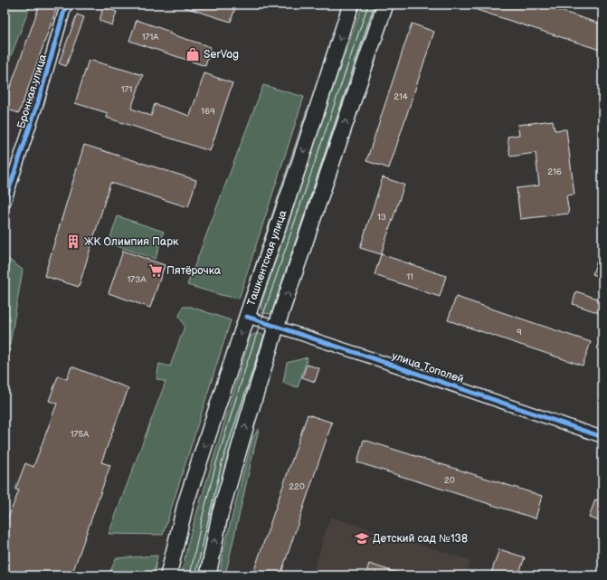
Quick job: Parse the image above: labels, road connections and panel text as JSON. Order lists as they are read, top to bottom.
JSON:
{
  "streets": {
    "main road": ["Ташкентская улица"],
    "street": ["Бронная улица", "улица Тополей"]
  },
  "crossings": [
    ["Ташкентская улица", "улица Тополей"]
  ],
  "places": {
    "shop": ["SerVag"],
    "building": ["ЖК Олимпия Парк"],
    "supermarket": ["Пятёрочка"],
    "school or university": ["Детский сад №138"]
  },
  "house_numbers": [
    "171А",
    "171",
    "214",
    "169",
    "216",
    "13",
    "11",
    "173А",
    "9",
    "175А",
    "20",
    "220"
  ]
}
